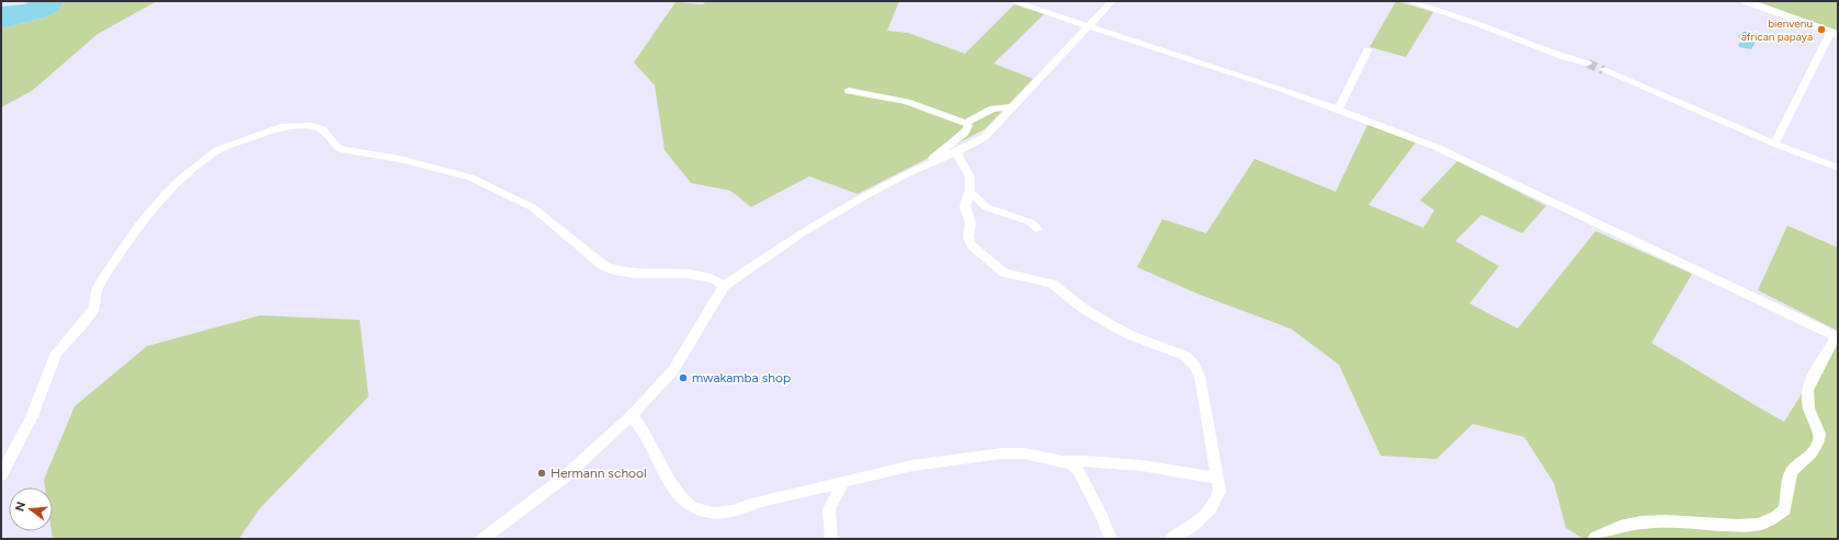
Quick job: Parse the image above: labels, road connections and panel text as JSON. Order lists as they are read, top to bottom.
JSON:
{
  "places": ["bienvenu african papaya", "mwakamba shop", "Hermann school"],
  "north": "left"
}
